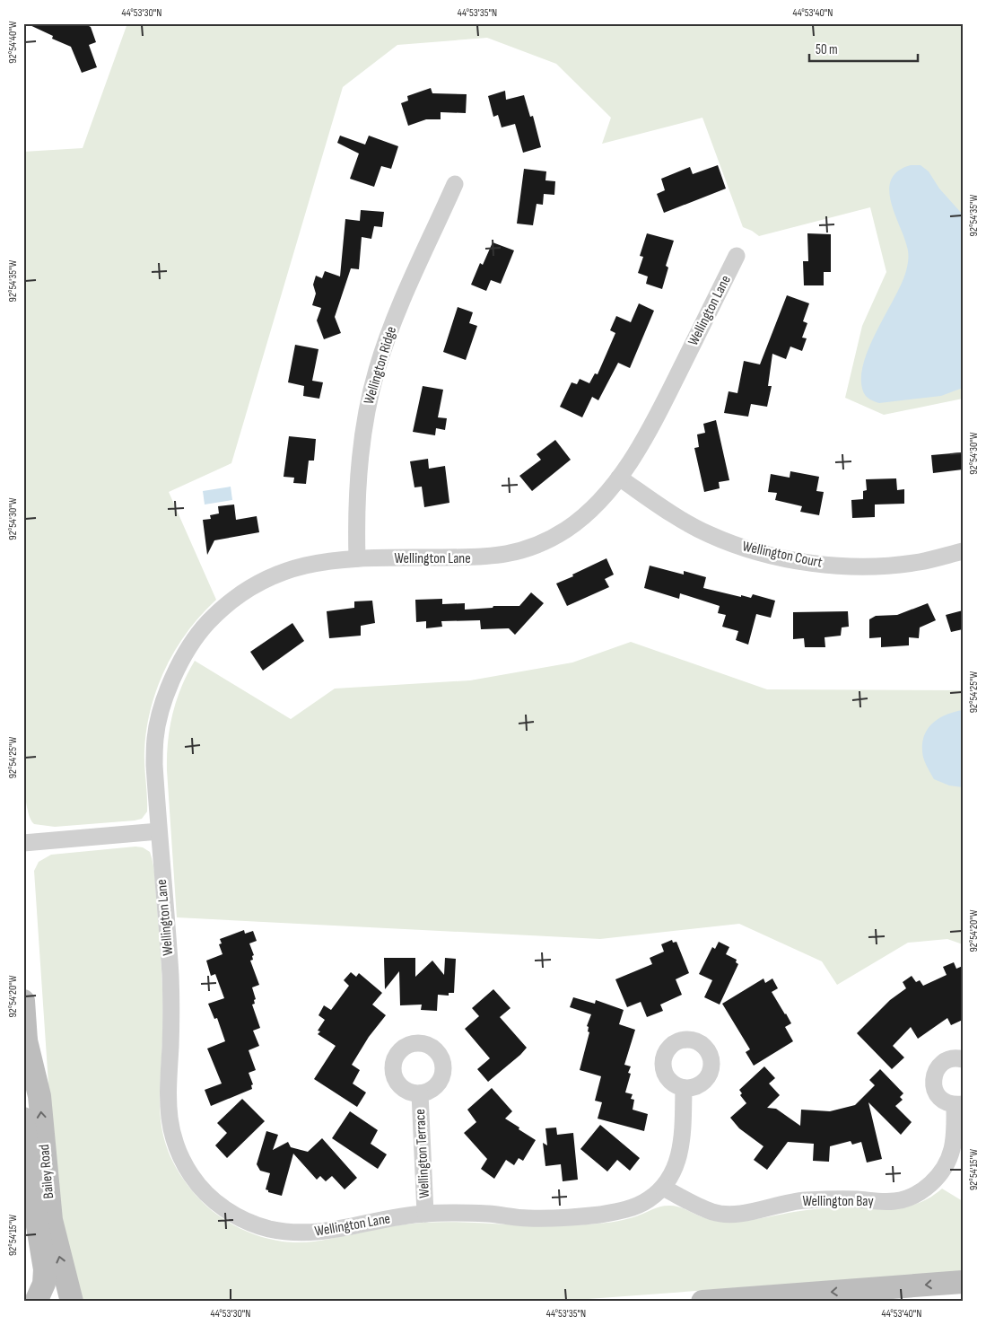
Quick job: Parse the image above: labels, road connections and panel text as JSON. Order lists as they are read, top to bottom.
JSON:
{
  "streets": {
    "main road": ["Bailey Road"],
    "street": [
      "Wellington Lane",
      "Wellington Ridge",
      "Wellington Court",
      "Wellington Terrace",
      "Wellington Bay"
    ]
  },
  "crossings": [
    ["Wellington Lane", "Wellington Ridge"],
    ["Wellington Lane", "Wellington Court"],
    ["Wellington Lane", "Wellington Terrace"],
    ["Wellington Lane", "Wellington Bay"]
  ],
  "scale_bar": "50 m",
  "coordinates": [
    "44°53'30\"N",
    "44°53'35\"N",
    "44°53'40\"N",
    "92°54'40\"W",
    "92°54'35\"W",
    "92°54'30\"W",
    "92°54'25\"W",
    "92°54'20\"W",
    "92°54'15\"W"
  ]
}
